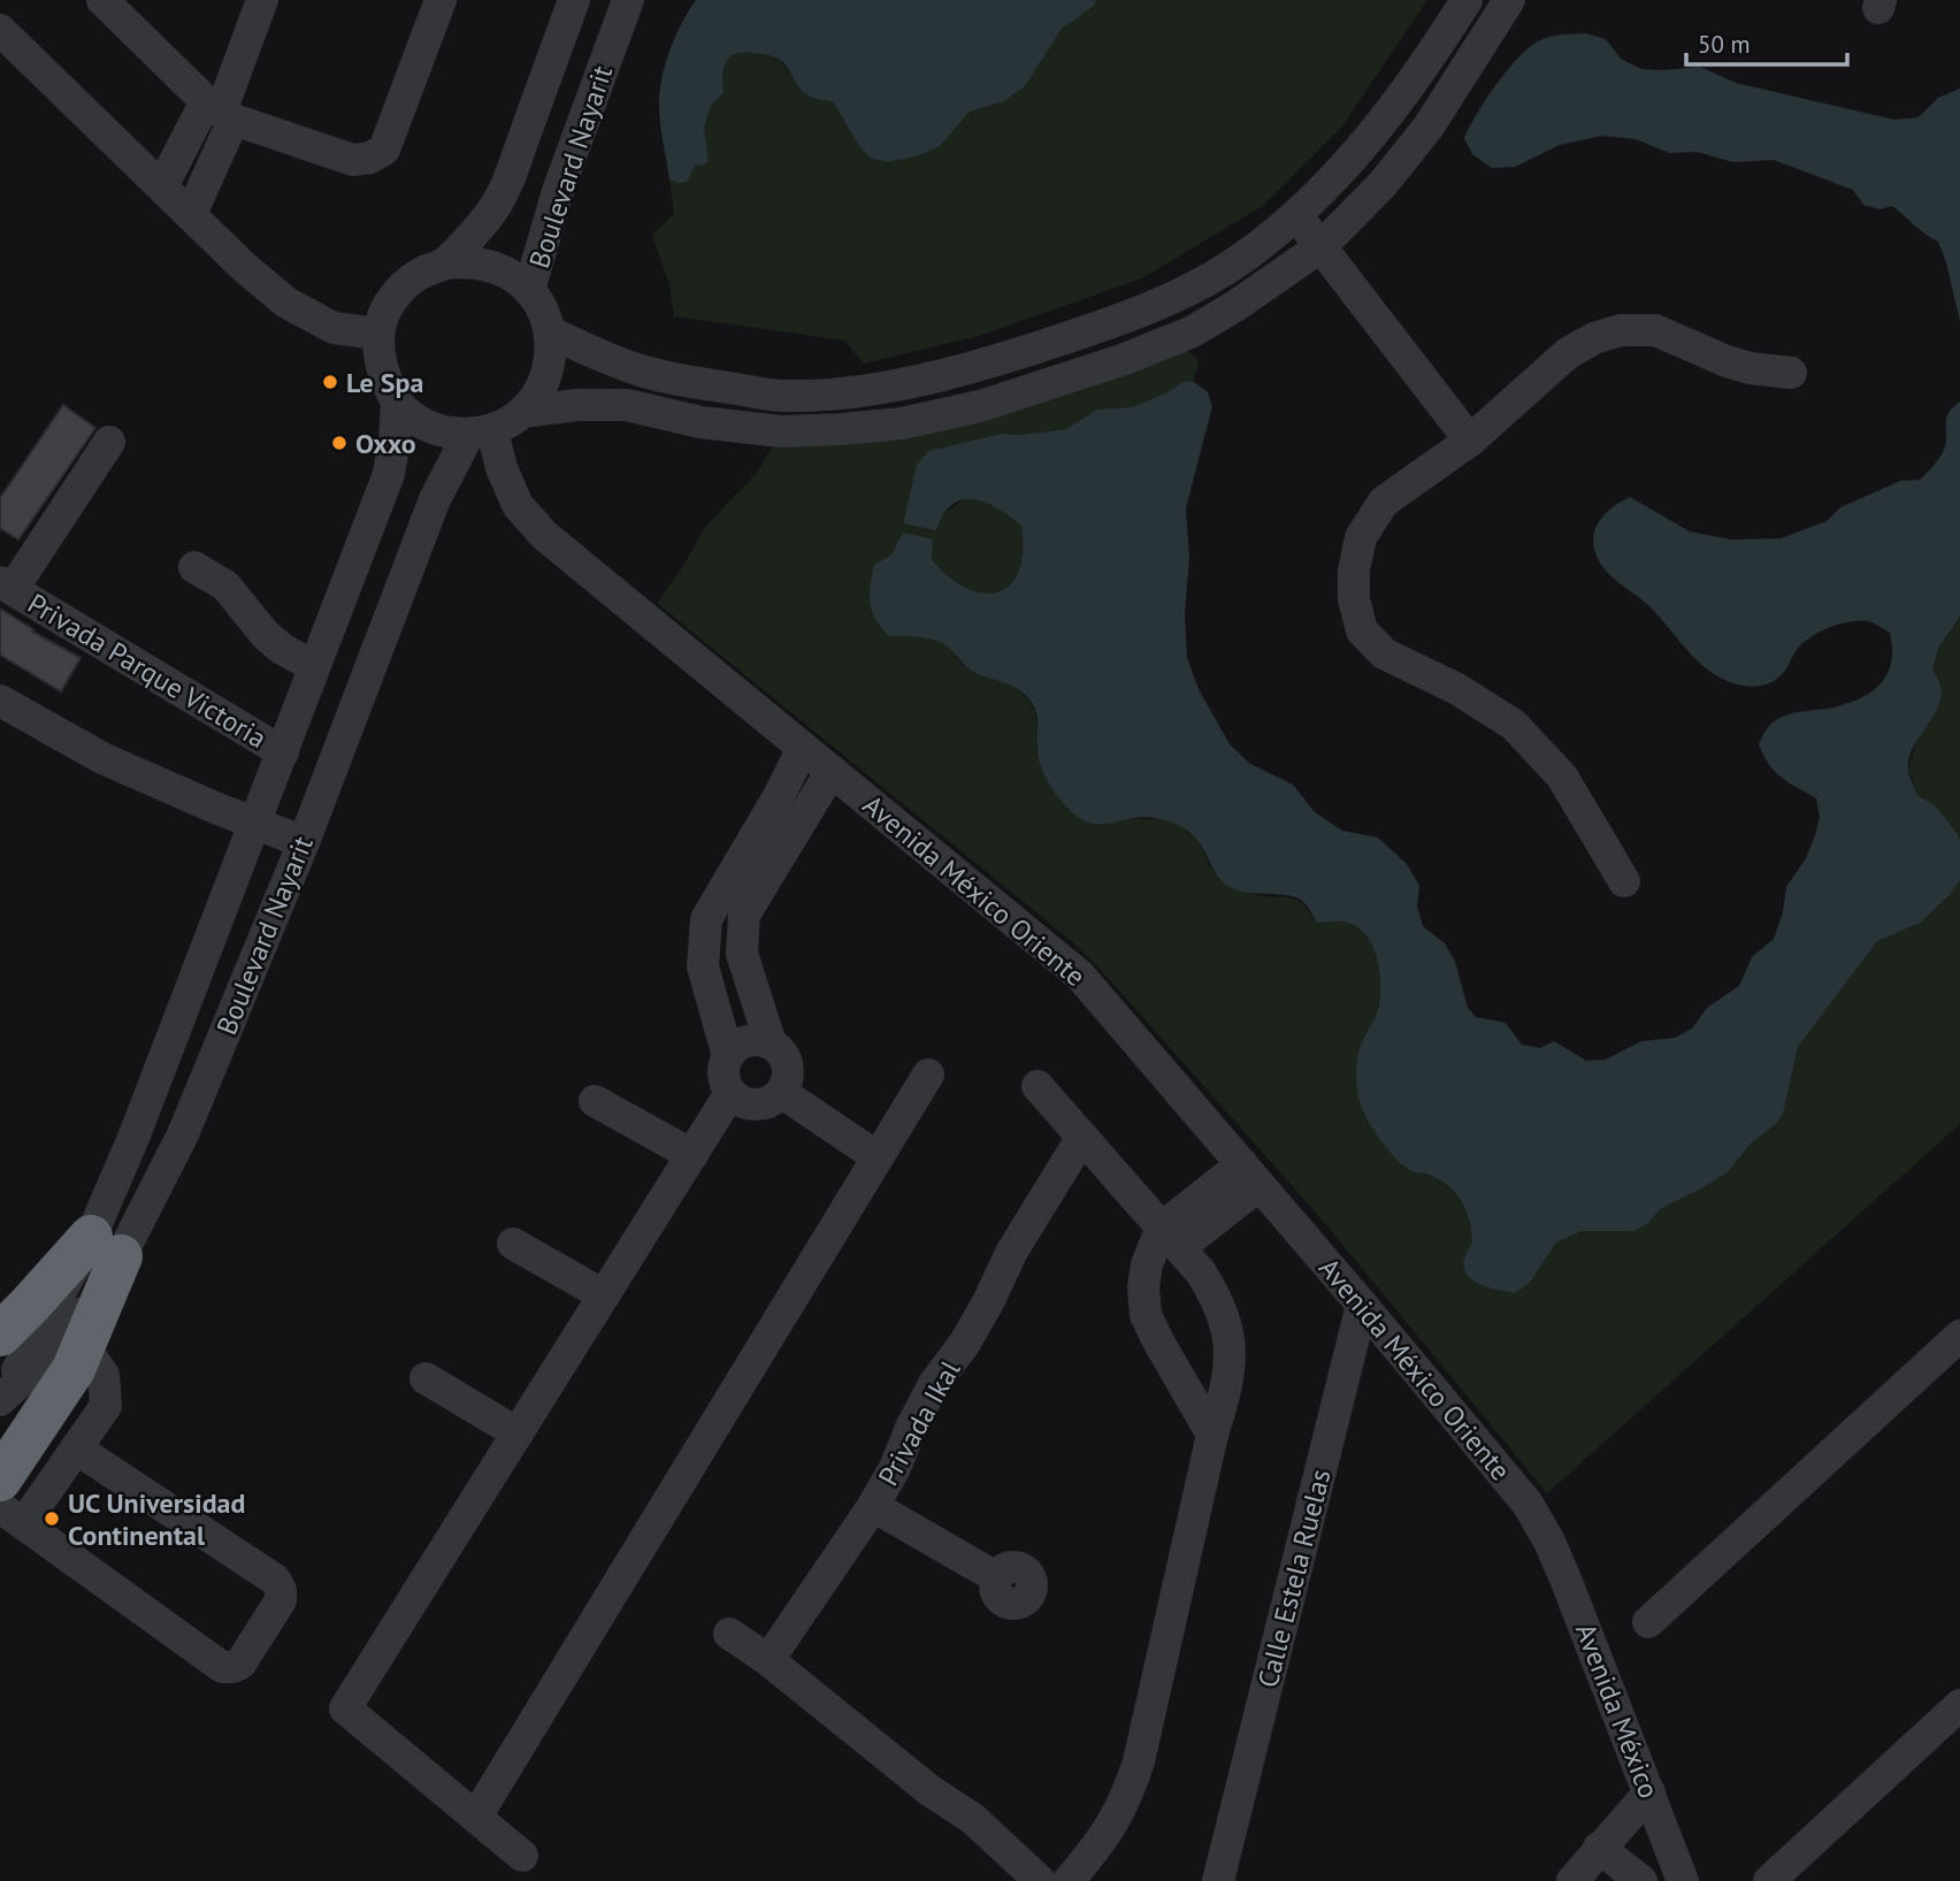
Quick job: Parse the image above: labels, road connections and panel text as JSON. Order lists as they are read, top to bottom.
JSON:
{
  "streets": {
    "street": [
      "Boulevard Nayarit",
      "Privada Parque Victoria",
      "Avenida México Oriente",
      "Privada Ikal",
      "Calle Estela Ruelas",
      "Avenida México"
    ]
  },
  "crossings": [
    ["Boulevard Nayarit", "Privada Parque Victoria"],
    ["Boulevard Nayarit", "Avenida México Oriente"],
    ["Avenida México Oriente", "Calle Estela Ruelas"],
    ["Avenida México Oriente", "Avenida México"]
  ],
  "places": ["Le Spa", "Oxxo", "UC Universidad Continental"],
  "scale_bar": "50 m"
}
